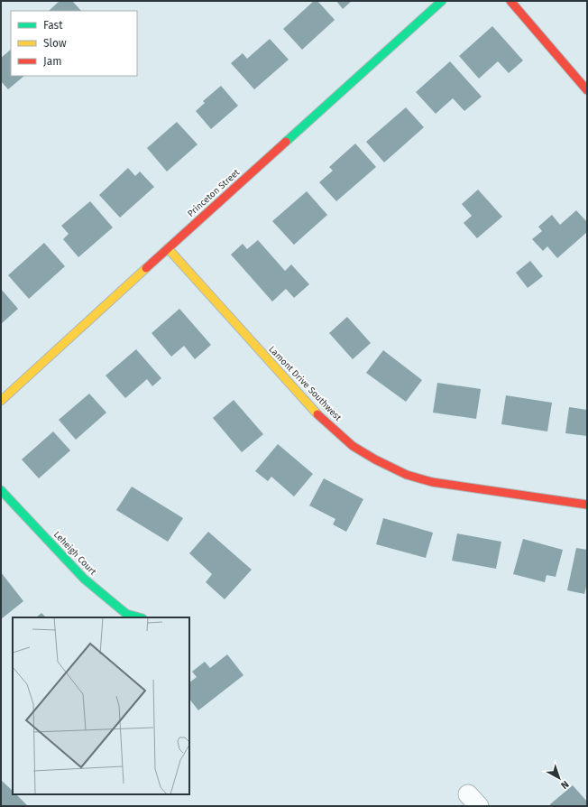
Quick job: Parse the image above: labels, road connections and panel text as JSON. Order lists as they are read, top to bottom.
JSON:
{
  "streets": {
    "street": ["Princeton Street", "Lamont Drive Southwest", "Leheigh Court"]
  },
  "crossings": [
    ["Princeton Street", "Lamont Drive Southwest"]
  ],
  "legend": ["Fast", "Slow", "Jam"],
  "north": "bottom right"
}
